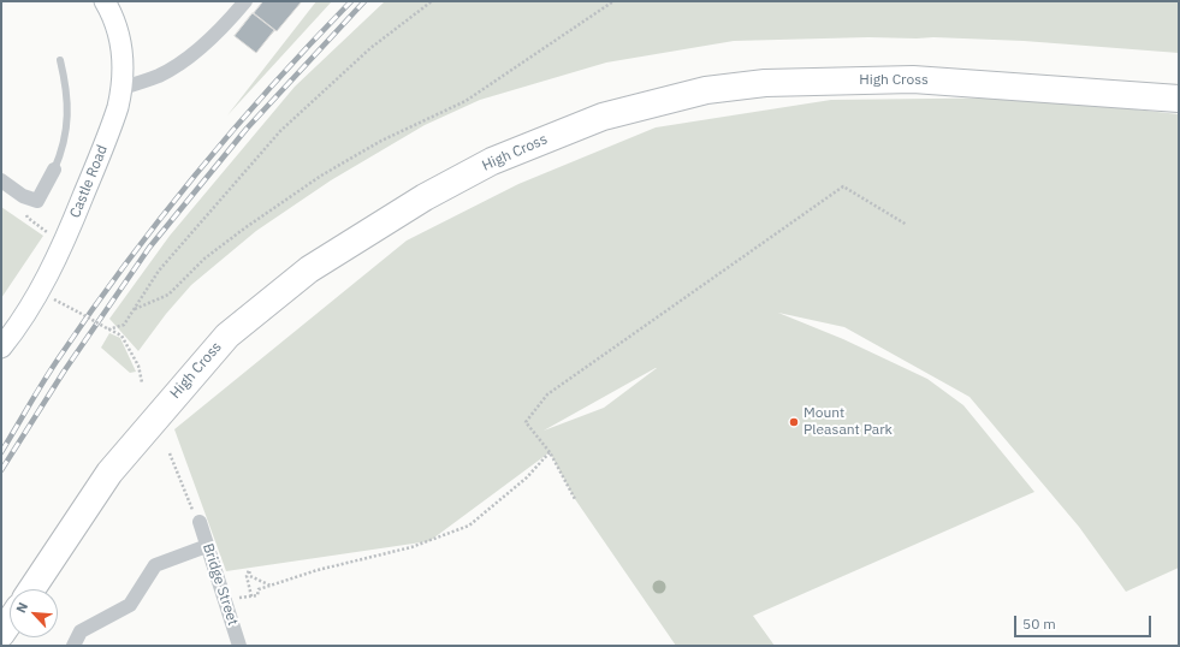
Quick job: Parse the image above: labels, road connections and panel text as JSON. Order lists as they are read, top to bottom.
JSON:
{
  "streets": {
    "highway": ["High Cross"],
    "street": ["Castle Road", "Bridge Street"]
  },
  "places": ["Mount Pleasant Park"],
  "scale_bar": "50 m",
  "north": "top left"
}
